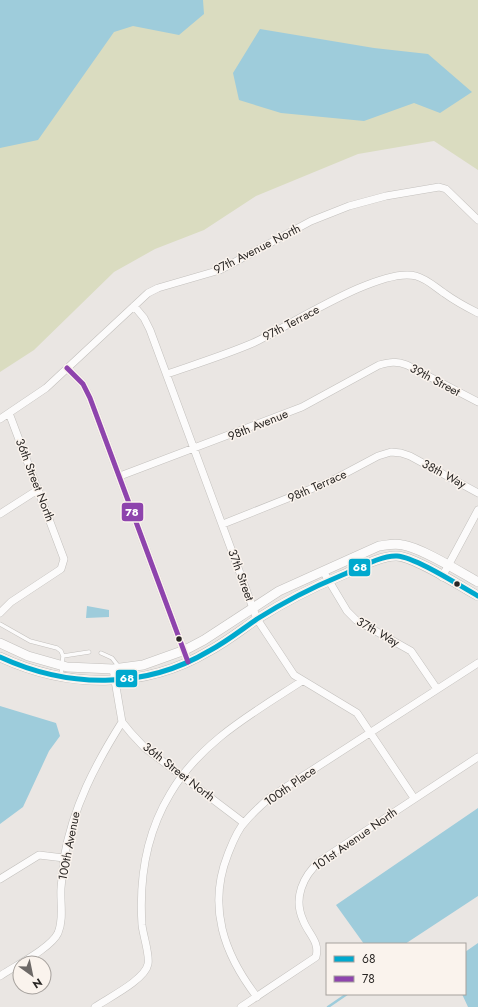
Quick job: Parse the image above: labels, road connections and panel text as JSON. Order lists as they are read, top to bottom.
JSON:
{
  "streets": {
    "street": [
      "97th Avenue North",
      "97th Terrace",
      "39th Street",
      "98th Avenue",
      "38th Way",
      "36th Street North",
      "98th Terrace",
      "37th Street",
      "37th Way",
      "100th Place",
      "101st Avenue North",
      "100th Avenue"
    ]
  },
  "crossings": [
    ["97th Avenue North", "36th Street North"],
    ["97th Avenue North", "37th Street"],
    ["97th Terrace", "37th Street"],
    ["39th Street", "98th Avenue"],
    ["98th Avenue", "37th Street"],
    ["38th Way", "98th Terrace"],
    ["36th Street North", "100th Place"],
    ["36th Street North", "100th Avenue"],
    ["98th Terrace", "37th Street"],
    ["37th Street", "100th Place"],
    ["37th Street", "101st Avenue North"],
    ["37th Way", "100th Place"],
    ["100th Place", "101st Avenue North"]
  ],
  "lines": ["transit line 78", "transit line 68"],
  "legend": ["68", "78"],
  "north": "bottom right"
}
